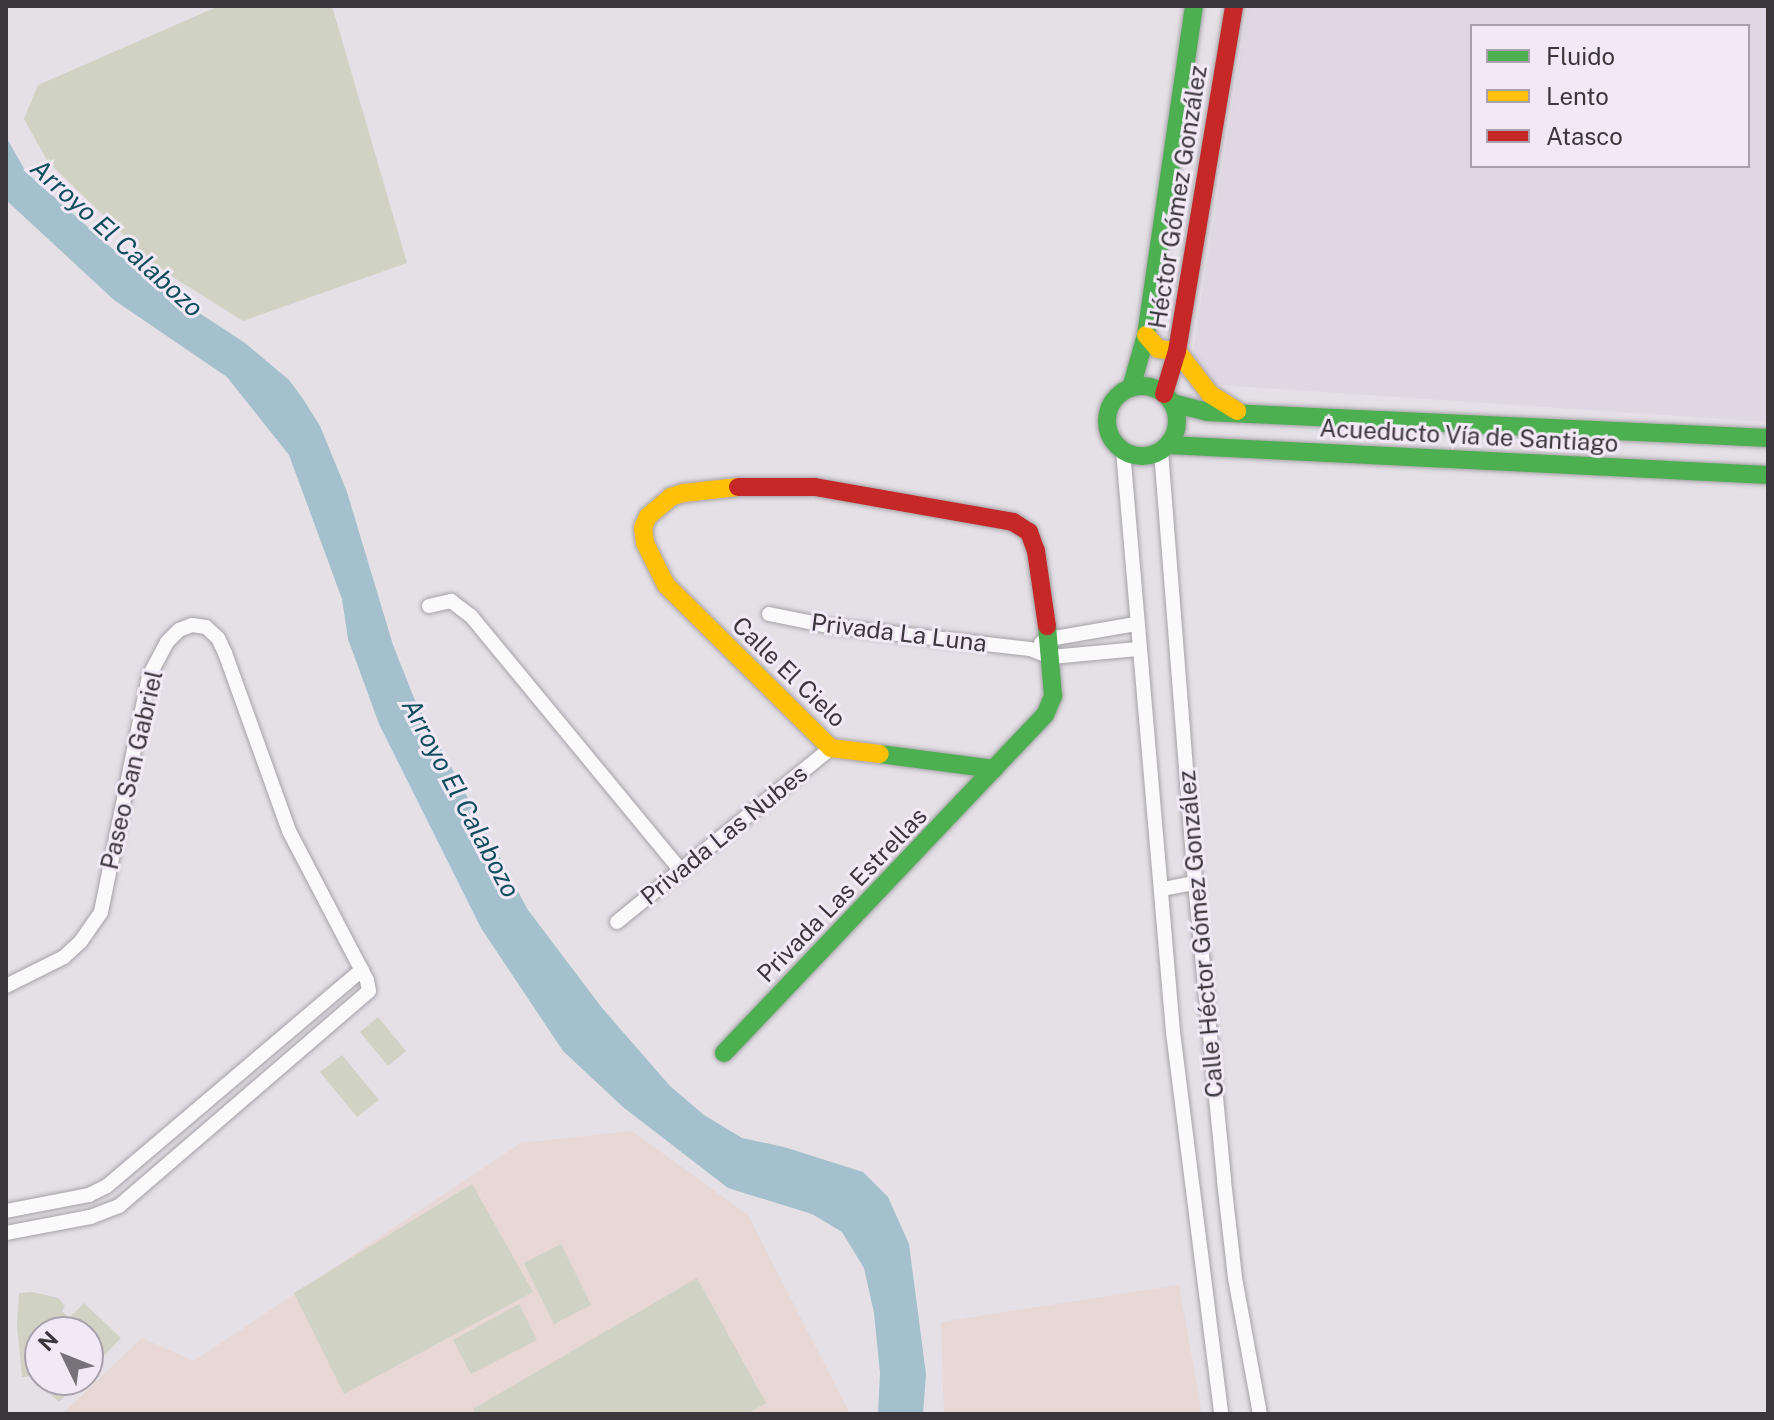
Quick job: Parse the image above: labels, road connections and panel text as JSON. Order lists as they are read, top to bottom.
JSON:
{
  "streets": {
    "street": [
      "Héctor Gómez González",
      "Acueducto Vía de Santiago",
      "Privada La Luna",
      "Calle El Cielo",
      "Paseo San Gabriel",
      "Privada Las Nubes",
      "Privada Las Estrellas",
      "Calle Héctor Gómez González"
    ]
  },
  "crossings": [
    ["Héctor Gómez González", "Acueducto Vía de Santiago"],
    ["Héctor Gómez González", "Calle Héctor Gómez González"],
    ["Acueducto Vía de Santiago", "Calle Héctor Gómez González"],
    ["Privada La Luna", "Calle El Cielo"],
    ["Calle El Cielo", "Privada Las Nubes"],
    ["Calle El Cielo", "Privada Las Estrellas"]
  ],
  "water": ["Arroyo El Calabozo"],
  "legend": ["Fluido", "Lento", "Atasco"],
  "north": "top left"
}
